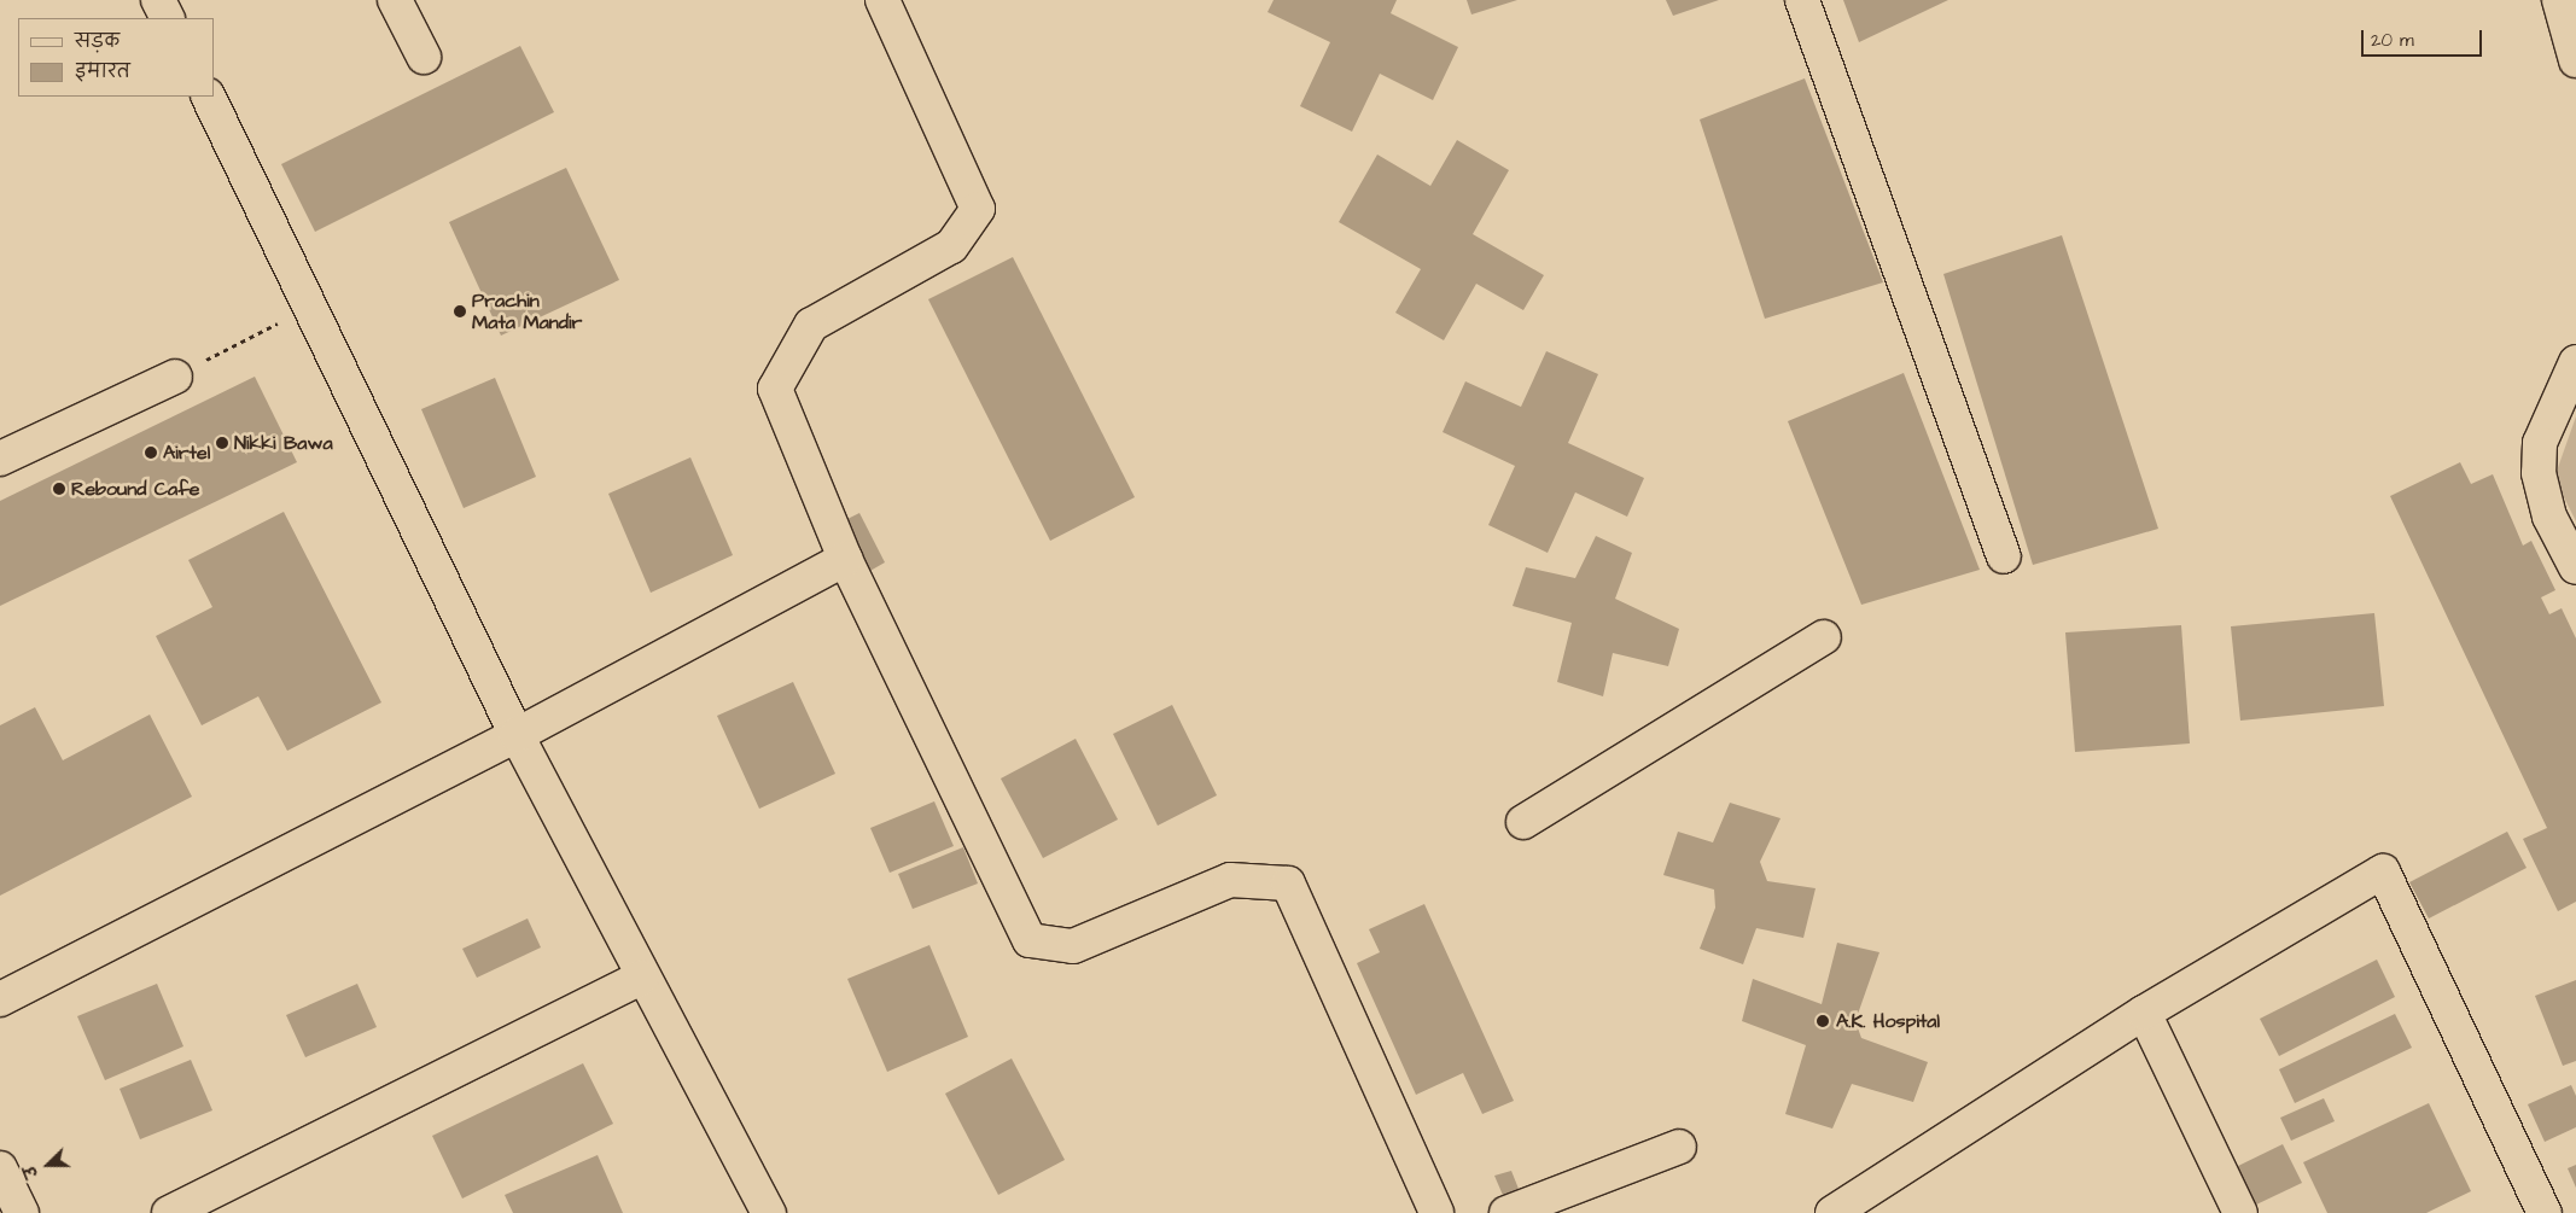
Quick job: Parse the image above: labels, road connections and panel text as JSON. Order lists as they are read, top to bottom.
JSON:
{
  "places": [
    "Prachin Mata Mandir",
    "Nikki Bawa",
    "Airtel",
    "Rebound Cafe",
    "A.K. Hospital"
  ],
  "legend": ["सड़क", "इमारत"],
  "scale_bar": "20 m",
  "north": "left"
}
